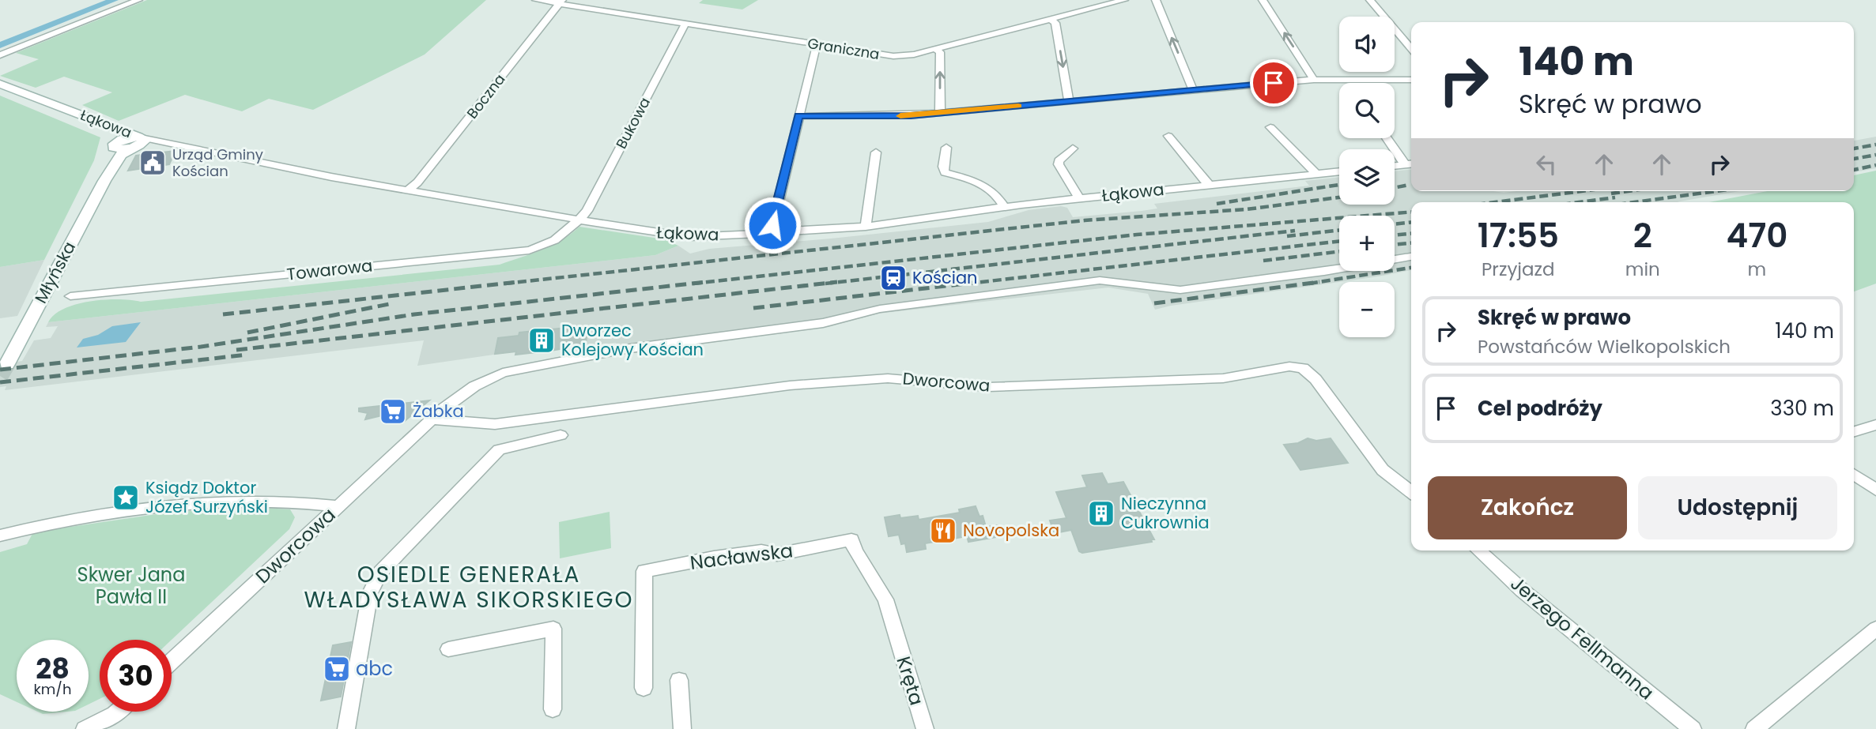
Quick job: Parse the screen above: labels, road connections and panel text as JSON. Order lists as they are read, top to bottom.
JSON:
{
  "streets": {
    "street": [
      "Graniczna",
      "Boczna",
      "Bukowa",
      "Łąkowa",
      "Towarowa",
      "Młyńska",
      "Dworcowa",
      "Nacławska",
      "Jerzego Fellmanna",
      "Kręta"
    ]
  },
  "crossings": [
    ["Graniczna", "Boczna"],
    ["Graniczna", "Bukowa"],
    ["Boczna", "Łąkowa"],
    ["Bukowa", "Łąkowa"],
    ["Bukowa", "Towarowa"],
    ["Łąkowa", "Towarowa"],
    ["Łąkowa", "Młyńska"],
    ["Nacławska", "Kręta"]
  ],
  "districts": ["OSIEDLE GENERAŁA WŁADYSŁAWA SIKORSKIEGO"],
  "parks": ["Skwer Jana Pawła II"],
  "places": {
    "public building": ["Urząd Gminy Kościan"],
    "station": ["Kościan"],
    "building": ["Dworzec Kolejowy Kościan", "Nieczynna Cukrownia"],
    "supermarket": ["Żabka", "abc"],
    "place": ["Ksiądz Doktor Józef Surzyński"],
    "restaurant": ["Novopolska"]
  },
  "page": {
    "map_buttons": ["+", "−"],
    "turn": ["140 m", "Skręć w prawo"],
    "eta": [
      "17:55",
      "Przyjazd",
      "2",
      "min",
      "470",
      "m"
    ],
    "list": [
      {
        "name": "Skręć w prawo",
        "note": "Powstańców Wielkopolskich",
        "value": "140 m"
      },
      {
        "name": "Cel podróży",
        "value": "330 m"
      }
    ],
    "buttons": ["Zakończ", "Udostępnij"],
    "speed": "28 km/h",
    "limit": "30"
  }
}
